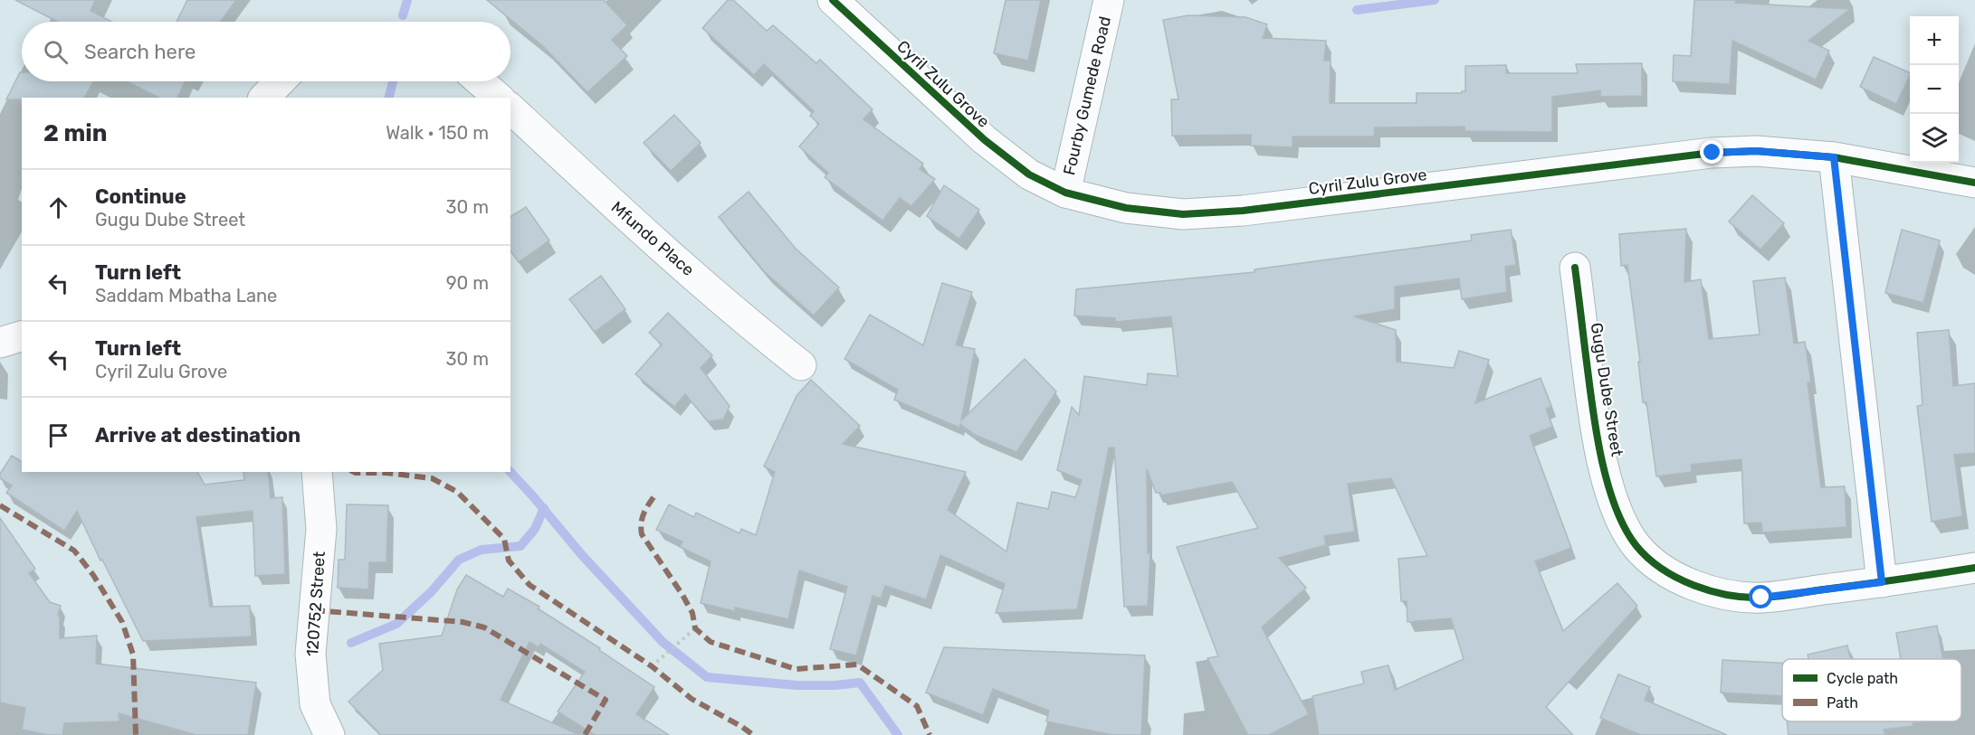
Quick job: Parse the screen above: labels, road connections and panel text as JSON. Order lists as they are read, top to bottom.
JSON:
{
  "streets": {
    "street": [
      "Cyril Zulu Grove",
      "Fourby Gumede Road",
      "Mfundo Place",
      "Gugu Dube Street",
      "120752 Street"
    ]
  },
  "crossings": [
    ["Cyril Zulu Grove", "Fourby Gumede Road"]
  ],
  "legend": ["Cycle path", "Path"],
  "page": {
    "map_buttons": ["+", "−"],
    "search": "Search here",
    "heading": ["2 min", "Walk · 150 m"],
    "list": [
      ["Continue", "Gugu Dube Street", "30 m"],
      ["Turn left", "Saddam Mbatha Lane", "90 m"],
      ["Turn left", "Cyril Zulu Grove", "30 m"],
      "Arrive at destination"
    ]
  }
}
